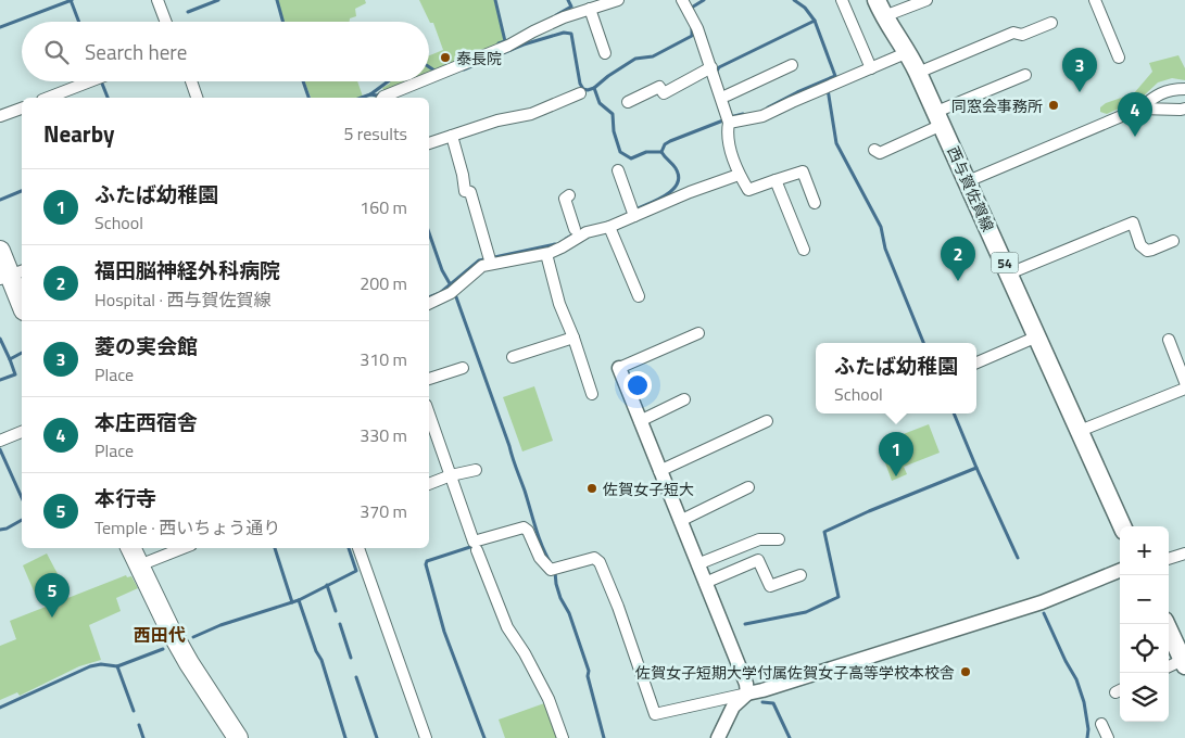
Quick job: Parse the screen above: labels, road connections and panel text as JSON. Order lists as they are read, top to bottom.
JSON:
{
  "streets": {
    "main road": ["西与賀佐賀線", "54"]
  },
  "districts": ["西田代"],
  "places": [
    "泰長院",
    "同窓会事務所",
    "佐賀女子短大",
    "佐賀女子短期大学付属佐賀女子高等学校本校舎"
  ],
  "page": {
    "search": "Search here",
    "pins": [
      "3",
      "4",
      "2",
      "1",
      "5"
    ],
    "heading": ["Nearby", "5 results"],
    "list": [
      {
        "mark": "1",
        "name": "ふたば幼稚園",
        "note": "School",
        "value": "160 m"
      },
      {
        "mark": "2",
        "name": "福田脳神経外科病院",
        "note": "Hospital · 西与賀佐賀線",
        "value": "200 m"
      },
      {
        "mark": "3",
        "name": "菱の実会館",
        "note": "Place",
        "value": "310 m"
      },
      {
        "mark": "4",
        "name": "本庄西宿舎",
        "note": "Place",
        "value": "330 m"
      },
      {
        "mark": "5",
        "name": "本行寺",
        "note": "Temple · 西いちょう通り",
        "value": "370 m"
      }
    ],
    "popup": ["ふたば幼稚園", "School"],
    "map_buttons": ["+", "−"]
  }
}
